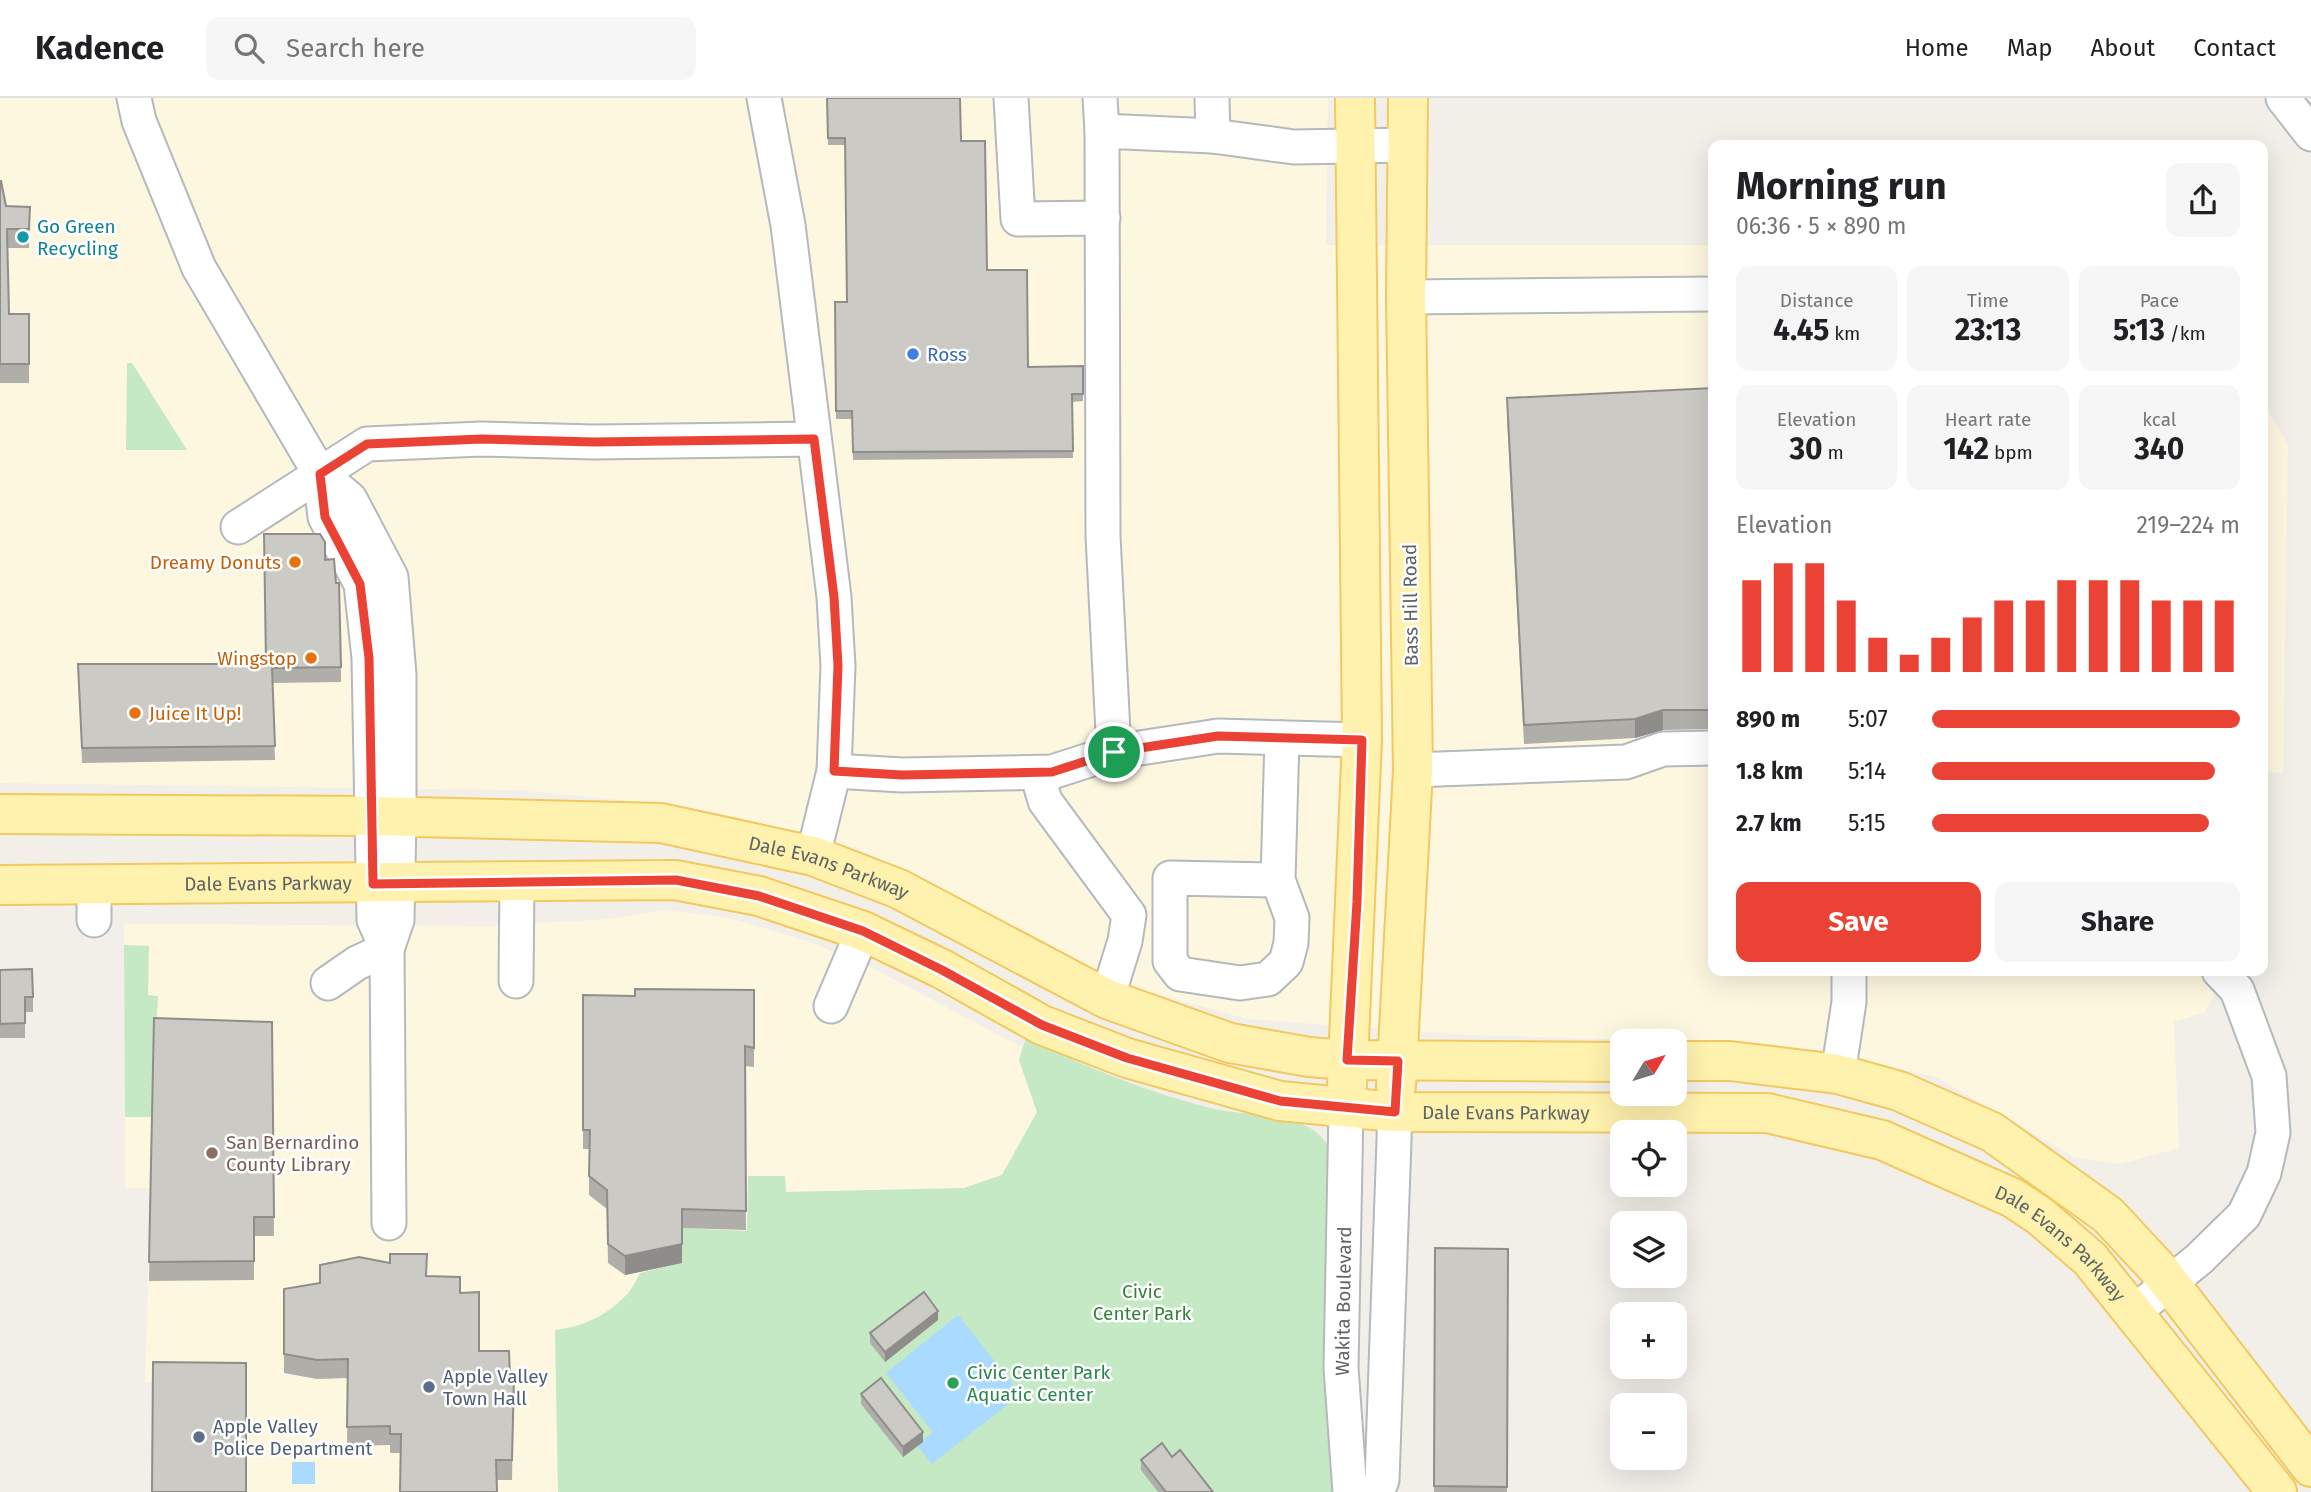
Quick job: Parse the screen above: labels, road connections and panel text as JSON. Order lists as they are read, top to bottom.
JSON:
{
  "streets": {
    "main road": ["Bass Hill Road", "Dale Evans Parkway"],
    "street": ["Wakita Boulevard"]
  },
  "crossings": [
    ["Bass Hill Road", "Dale Evans Parkway"],
    ["Dale Evans Parkway", "Wakita Boulevard"]
  ],
  "parks": ["Civic Center Park"],
  "places": [
    "Go Green Recycling",
    "Ross",
    "Dreamy Donuts",
    "Wingstop",
    "Juice It Up!",
    "San Bernardino County Library",
    "Civic Center Park Aquatic Center",
    "Apple Valley Town Hall",
    "Apple Valley Police Department"
  ],
  "north": "top right",
  "page": {
    "header": "Kadence",
    "search": "Search here",
    "nav": [
      "Home",
      "Map",
      "About",
      "Contact"
    ],
    "heading": ["Morning run", "06:36 · 5 × 890 m"],
    "stats": [
      ["Distance", "4.45 km"],
      ["Time", "23:13"],
      ["Pace", "5:13 /km"],
      ["Elevation", "30 m"],
      ["Heart rate", "142 bpm"],
      ["kcal", "340"]
    ],
    "chart": ["Elevation", "219–224 m"],
    "list": [
      {
        "name": "890 m",
        "note": "5:07"
      },
      {
        "name": "1.8 km",
        "note": "5:14"
      },
      {
        "name": "2.7 km",
        "note": "5:15"
      }
    ],
    "buttons": ["Save", "Share"],
    "map_buttons": ["+", "−"]
  }
}
